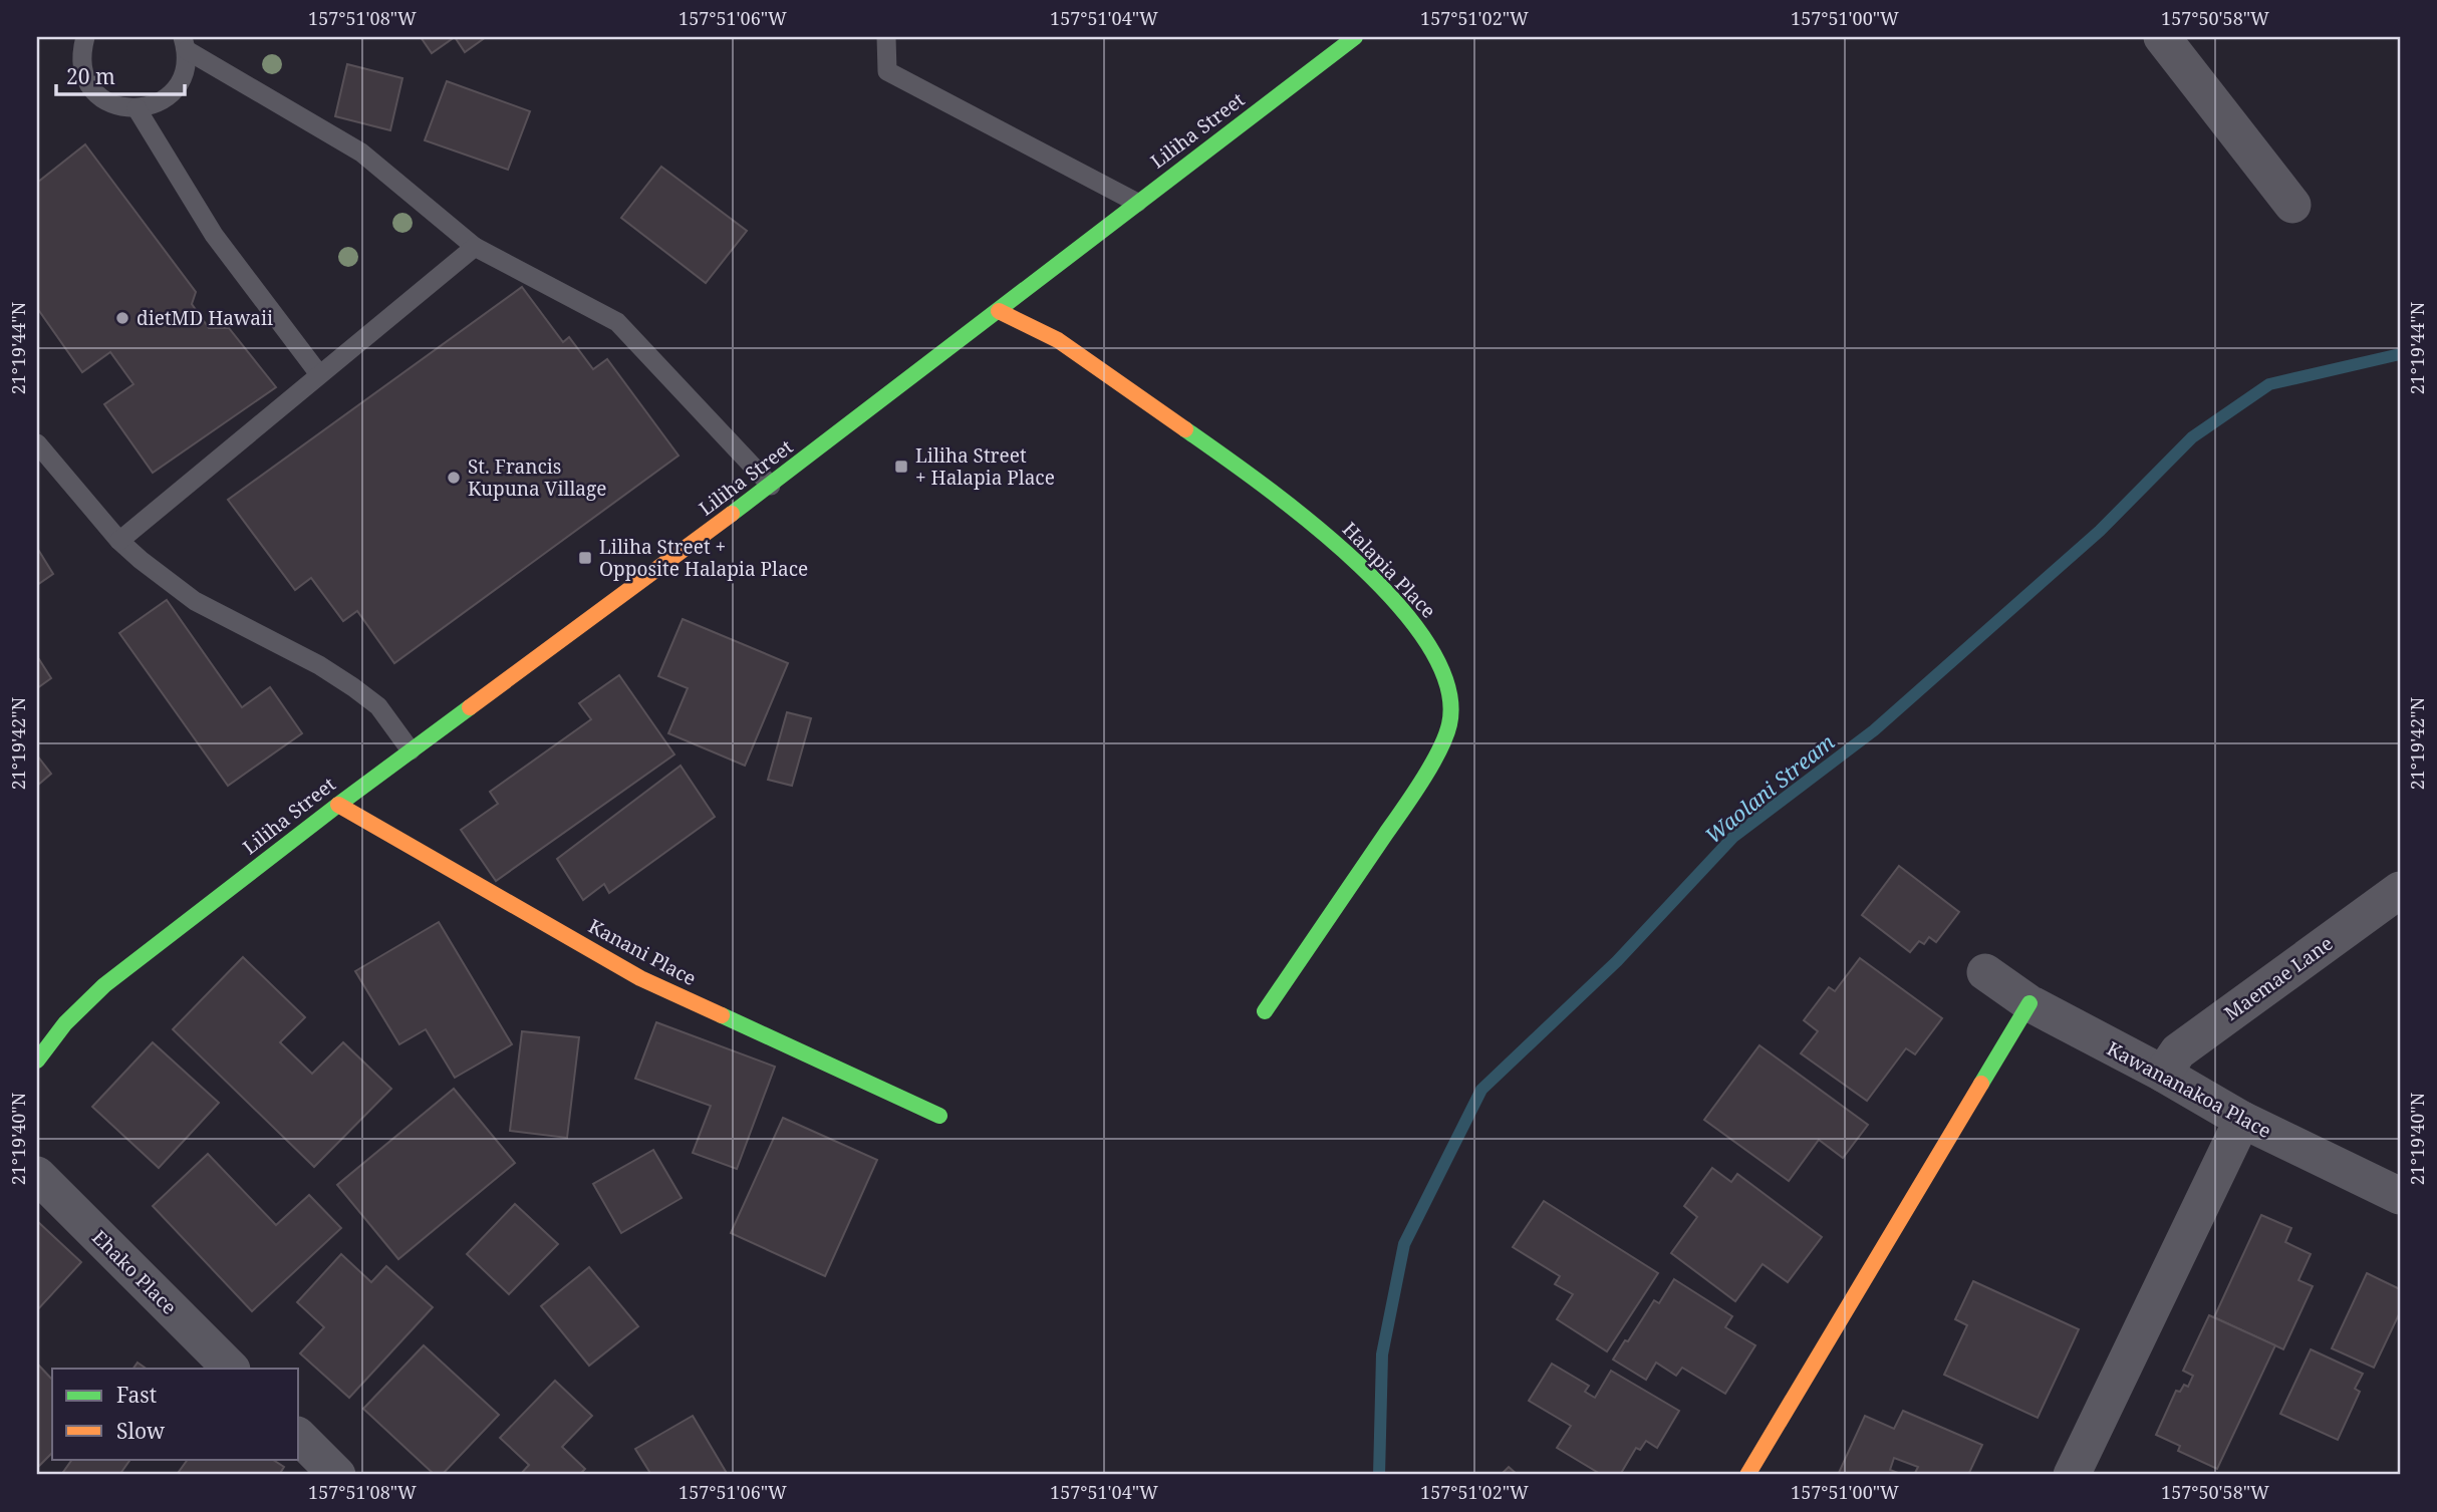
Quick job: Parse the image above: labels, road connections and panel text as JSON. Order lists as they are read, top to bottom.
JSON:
{
  "streets": {
    "street": [
      "Liliha Street",
      "Halapia Place",
      "Kanani Place",
      "Maemae Lane",
      "Kawananakoa Place",
      "Ehako Place"
    ]
  },
  "crossings": [
    ["Liliha Street", "Halapia Place"],
    ["Liliha Street", "Kanani Place"],
    ["Maemae Lane", "Kawananakoa Place"]
  ],
  "water": ["Waolani Stream"],
  "places": {
    "other": ["dietMD Hawaii", "St. Francis Kupuna Village"],
    "transit": ["Liliha Street + Halapia Place", "Liliha Street + Opposite Halapia Place"]
  },
  "legend": ["Fast", "Slow"],
  "scale_bar": "20 m",
  "coordinates": [
    "157°51'08\"W",
    "157°51'06\"W",
    "157°51'04\"W",
    "157°51'02\"W",
    "157°51'00\"W",
    "157°50'58\"W",
    "21°19'44\"N",
    "21°19'42\"N",
    "21°19'40\"N"
  ]
}
